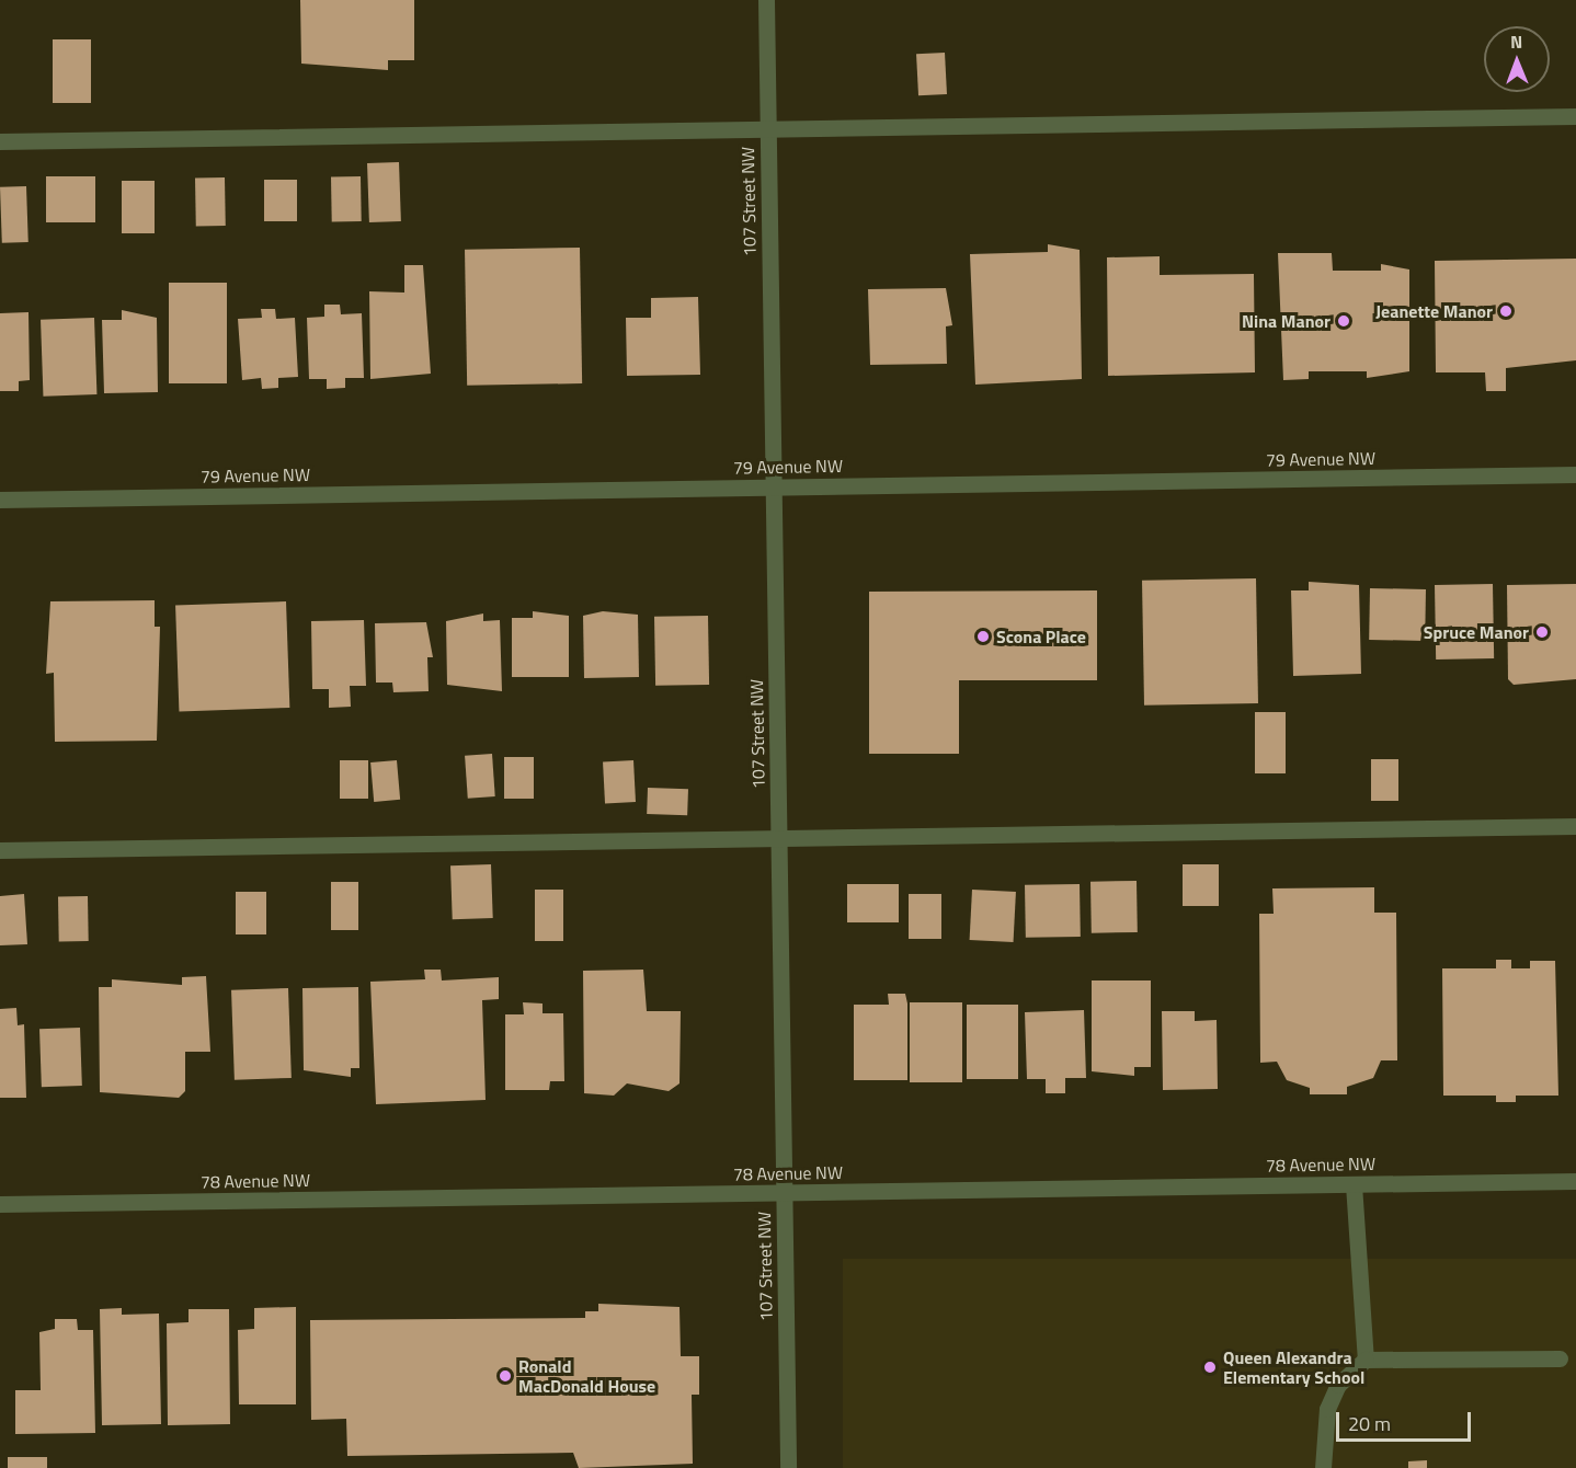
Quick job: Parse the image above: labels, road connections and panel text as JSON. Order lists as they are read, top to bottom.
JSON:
{
  "streets": {
    "street": ["107 Street NW", "79 Avenue NW", "78 Avenue NW"]
  },
  "crossings": [
    ["107 Street NW", "79 Avenue NW"],
    ["107 Street NW", "78 Avenue NW"]
  ],
  "places": [
    "Jeanette Manor",
    "Nina Manor",
    "Spruce Manor",
    "Scona Place",
    "Queen Alexandra Elementary School",
    "Ronald MacDonald House"
  ],
  "scale_bar": "20 m",
  "north": "top"
}
